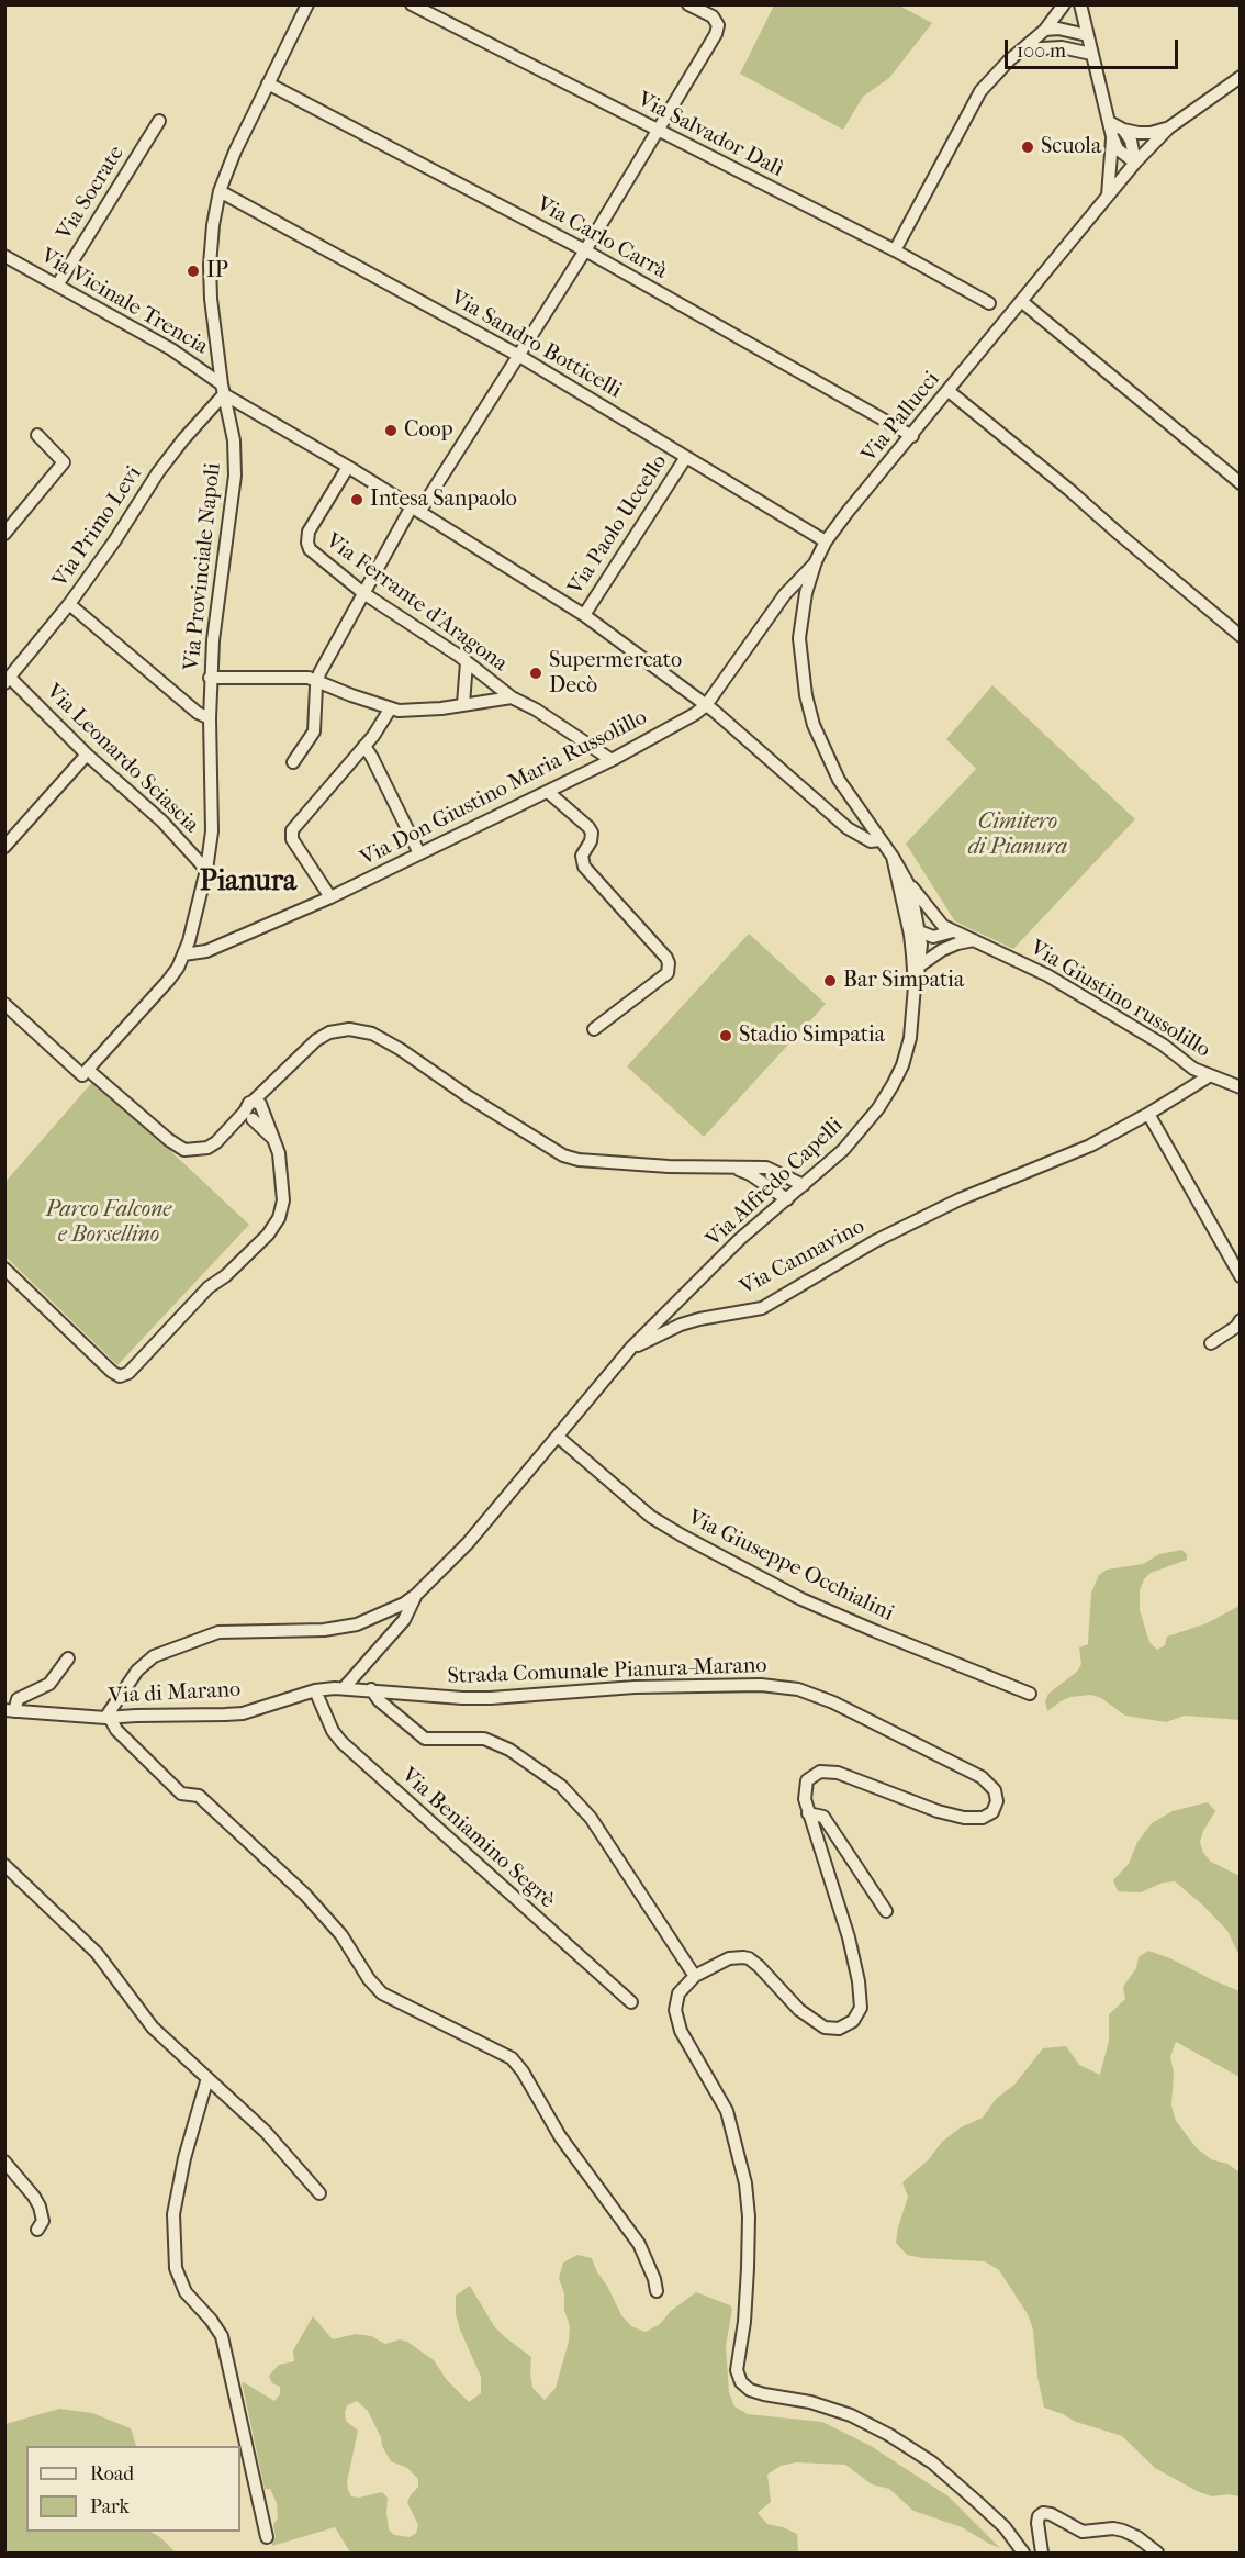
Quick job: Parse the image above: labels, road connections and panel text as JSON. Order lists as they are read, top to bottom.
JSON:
{
  "streets": {
    "street": [
      "Via Salvador Dalì",
      "Via Socrate",
      "Via Carlo Carrà",
      "Via Vicinale Trencia",
      "Via Sandro Botticelli",
      "Via Pallucci",
      "Via Paolo Uccello",
      "Via Primo Levi",
      "Via Provinciale Napoli",
      "Via Ferrante d'Aragona",
      "Via Leonardo Sciascia",
      "Via Don Giustino Maria Russolillo",
      "Via Giustino russolillo",
      "Via Alfredo Capelli",
      "Via Cannavino",
      "Via Giuseppe Occhialini",
      "Strada Comunale Pianura-Marano",
      "Via di Marano",
      "Via Beniamino Segrè"
    ]
  },
  "crossings": [
    ["Via Socrate", "Via Vicinale Trencia"],
    ["Via Carlo Carrà", "Via Pallucci"],
    ["Via Carlo Carrà", "Via Provinciale Napoli"],
    ["Via Vicinale Trencia", "Via Pallucci"],
    ["Via Vicinale Trencia", "Via Paolo Uccello"],
    ["Via Vicinale Trencia", "Via Primo Levi"],
    ["Via Vicinale Trencia", "Via Provinciale Napoli"],
    ["Via Vicinale Trencia", "Via Ferrante d'Aragona"],
    ["Via Vicinale Trencia", "Via Don Giustino Maria Russolillo"],
    ["Via Sandro Botticelli", "Via Pallucci"],
    ["Via Sandro Botticelli", "Via Paolo Uccello"],
    ["Via Sandro Botticelli", "Via Provinciale Napoli"],
    ["Via Pallucci", "Via Don Giustino Maria Russolillo"],
    ["Via Pallucci", "Via Alfredo Capelli"],
    ["Via Primo Levi", "Via Provinciale Napoli"],
    ["Via Primo Levi", "Via Leonardo Sciascia"],
    ["Via Provinciale Napoli", "Via Leonardo Sciascia"],
    ["Via Provinciale Napoli", "Via Don Giustino Maria Russolillo"],
    ["Via Ferrante d'Aragona", "Via Don Giustino Maria Russolillo"],
    ["Via Giustino russolillo", "Via Cannavino"],
    ["Via Alfredo Capelli", "Via Cannavino"],
    ["Via Cannavino", "Via Giuseppe Occhialini"],
    ["Via Cannavino", "Strada Comunale Pianura-Marano"],
    ["Via Cannavino", "Via di Marano"],
    ["Strada Comunale Pianura-Marano", "Via di Marano"],
    ["Via di Marano", "Via Beniamino Segrè"]
  ],
  "districts": ["Pianura"],
  "parks": ["Cimitero di Pianura", "Parco Falcone e Borsellino"],
  "places": [
    "Scuola",
    "IP",
    "Coop",
    "Intesa Sanpaolo",
    "Supermercato Decò",
    "Bar Simpatia",
    "Stadio Simpatia"
  ],
  "legend": ["Road", "Park"],
  "scale_bar": "100 m"
}
